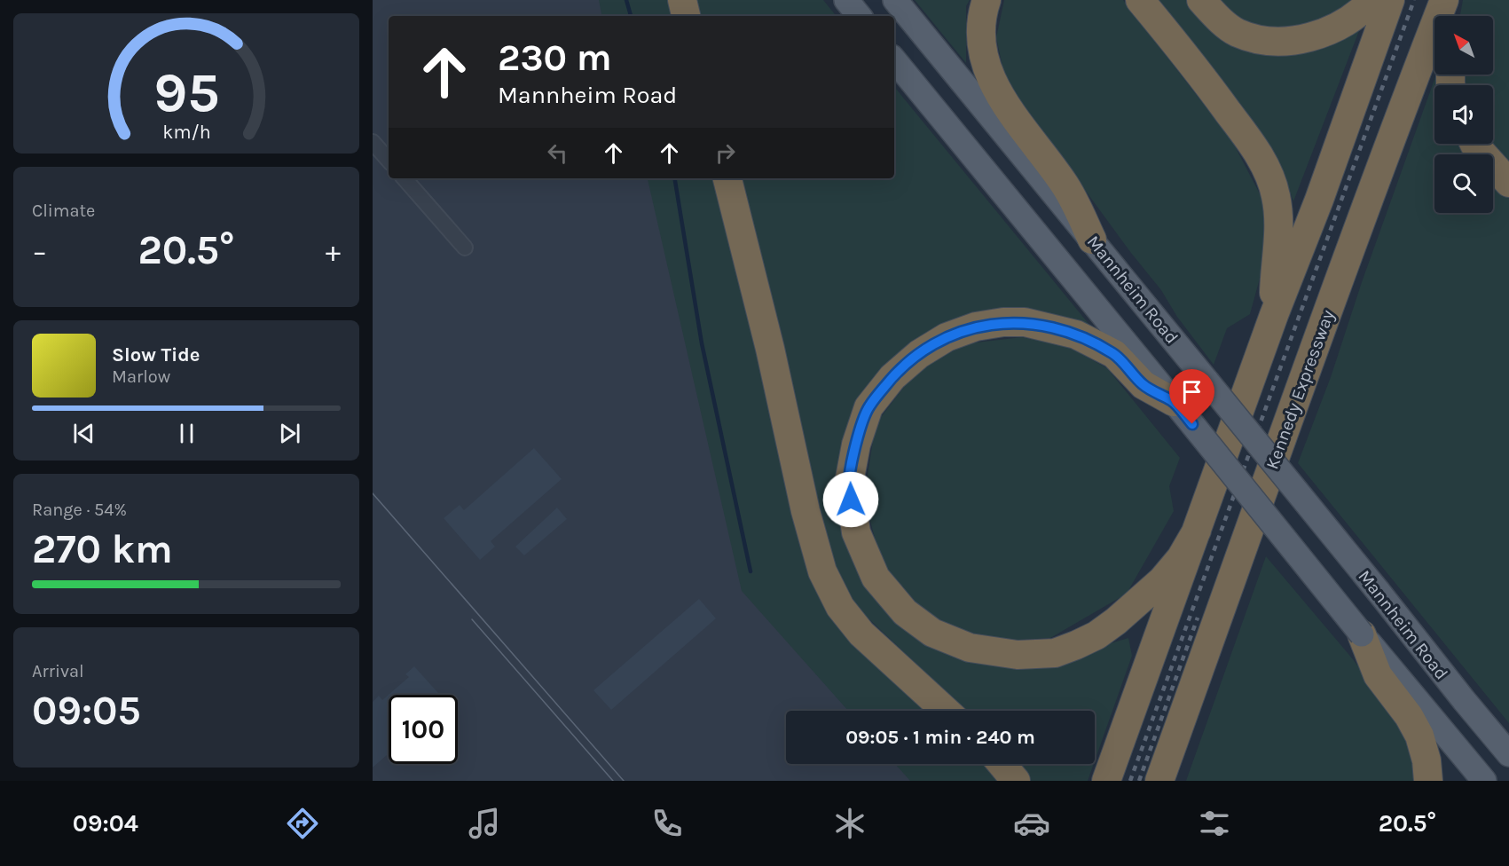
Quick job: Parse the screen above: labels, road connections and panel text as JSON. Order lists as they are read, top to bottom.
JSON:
{
  "streets": {
    "highway": ["Kennedy Expressway"],
    "main road": ["Mannheim Road"]
  },
  "north": "top left",
  "page": {
    "turn": ["230 m", "Mannheim Road"],
    "tile": [
      "Climate",
      ["Range · 54%", "270 km"],
      ["Arrival", "09:05"]
    ],
    "heat": ["−", "20.5°", "+"],
    "song": ["Slow Tide", "Marlow"],
    "limit": "100",
    "trip": "09:05 · 1 min · 240 m",
    "tabs": ["09:04", "20.5°"],
    "gauge": ["95", "km/h"]
  }
}
